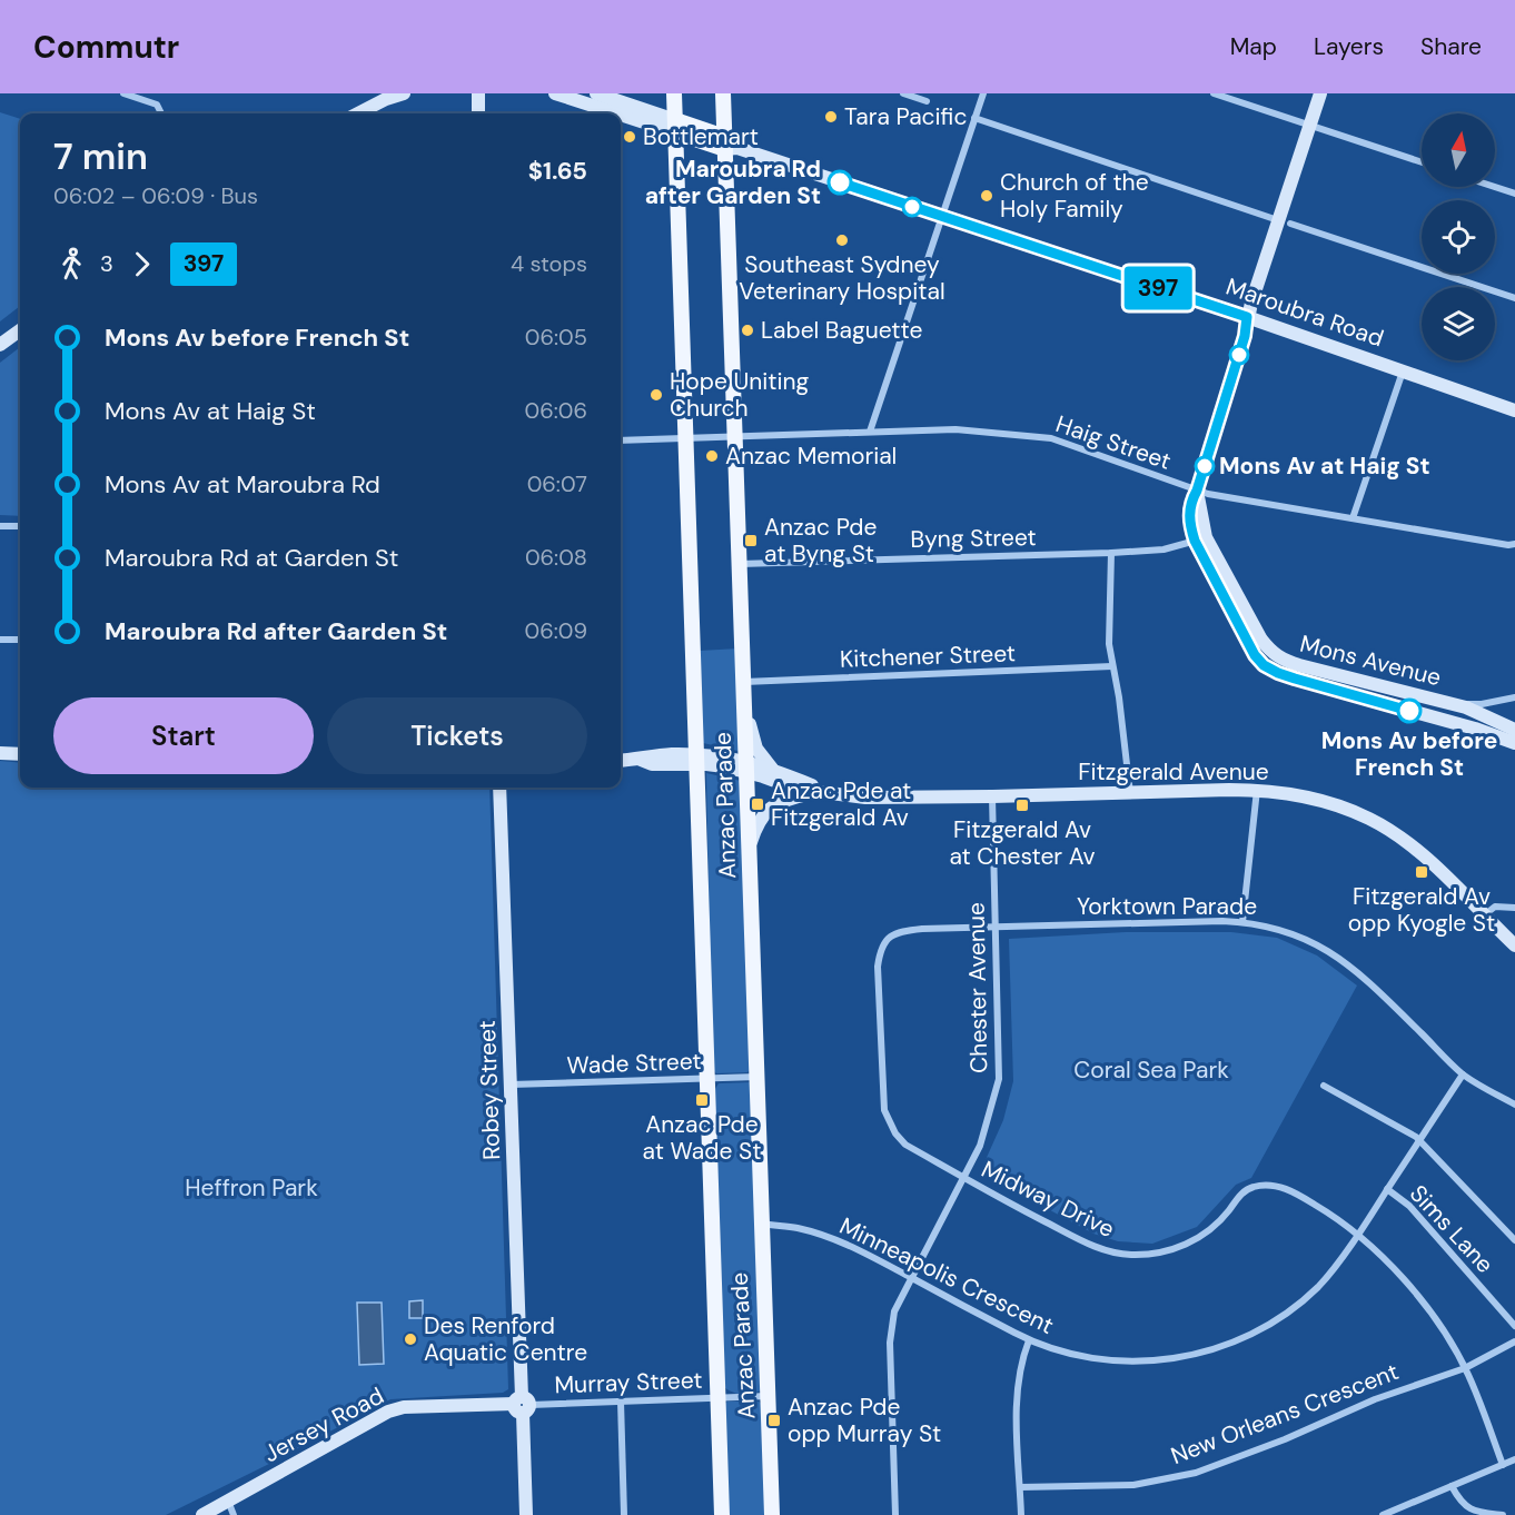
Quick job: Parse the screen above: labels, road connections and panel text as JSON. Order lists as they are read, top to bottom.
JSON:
{
  "streets": {
    "main road": ["Maroubra Road", "Anzac Parade"],
    "street": [
      "Haig Street",
      "Byng Street",
      "Kitchener Street",
      "Mons Avenue",
      "Fitzgerald Avenue",
      "Yorktown Parade",
      "Chester Avenue",
      "Wade Street",
      "Robey Street",
      "Midway Drive",
      "Sims Lane",
      "Minneapolis Crescent",
      "Murray Street",
      "New Orleans Crescent",
      "Jersey Road"
    ]
  },
  "crossings": [
    ["Maroubra Road", "Mons Avenue"],
    ["Maroubra Road", "Anzac Parade"],
    ["Haig Street", "Mons Avenue"],
    ["Haig Street", "Anzac Parade"],
    ["Byng Street", "Mons Avenue"],
    ["Byng Street", "Anzac Parade"],
    ["Kitchener Street", "Anzac Parade"],
    ["Fitzgerald Avenue", "Anzac Parade"],
    ["Fitzgerald Avenue", "Chester Avenue"],
    ["Anzac Parade", "Wade Street"],
    ["Anzac Parade", "Minneapolis Crescent"],
    ["Anzac Parade", "Murray Street"],
    ["Yorktown Parade", "Chester Avenue"],
    ["Yorktown Parade", "Midway Drive"],
    ["Yorktown Parade", "Minneapolis Crescent"],
    ["Chester Avenue", "Midway Drive"],
    ["Chester Avenue", "Minneapolis Crescent"],
    ["Wade Street", "Robey Street"],
    ["Robey Street", "Murray Street"],
    ["Robey Street", "Jersey Road"],
    ["Midway Drive", "Minneapolis Crescent"],
    ["Midway Drive", "New Orleans Crescent"],
    ["Sims Lane", "Minneapolis Crescent"],
    ["Murray Street", "Jersey Road"]
  ],
  "parks": ["Coral Sea Park", "Heffron Park"],
  "places": {
    "other": [
      "Tara Pacific",
      "Bottlemart",
      "Maroubra Rd after Garden St",
      "Church of the Holy Family",
      "Southeast Sydney Veterinary Hospital",
      "Label Baguette",
      "Hope Uniting Church",
      "Anzac Memorial",
      "Mons Av at Haig St",
      "Mons Av before French St",
      "Des Renford Aquatic Centre"
    ],
    "transit": [
      "Anzac Pde at Byng St",
      "Anzac Pde at Fitzgerald Av",
      "Fitzgerald Av at Chester Av",
      "Fitzgerald Av opp Kyogle St",
      "Anzac Pde at Wade St",
      "Anzac Pde opp Murray St"
    ]
  },
  "lines": ["bus line 397"],
  "north": "top",
  "page": {
    "header": "Commutr",
    "nav": ["Map", "Layers", "Share"],
    "on_map": "397",
    "heading": ["7 min", "06:02 – 06:09 · Bus", "$1.65"],
    "legs": ["3", "397", "4 stops"],
    "list": [
      {
        "name": "Mons Av before French St",
        "value": "06:05"
      },
      {
        "name": "Mons Av at Haig St",
        "value": "06:06"
      },
      {
        "name": "Mons Av at Maroubra Rd",
        "value": "06:07"
      },
      {
        "name": "Maroubra Rd at Garden St",
        "value": "06:08"
      },
      {
        "name": "Maroubra Rd after Garden St",
        "value": "06:09"
      }
    ],
    "buttons": ["Start", "Tickets"]
  }
}
